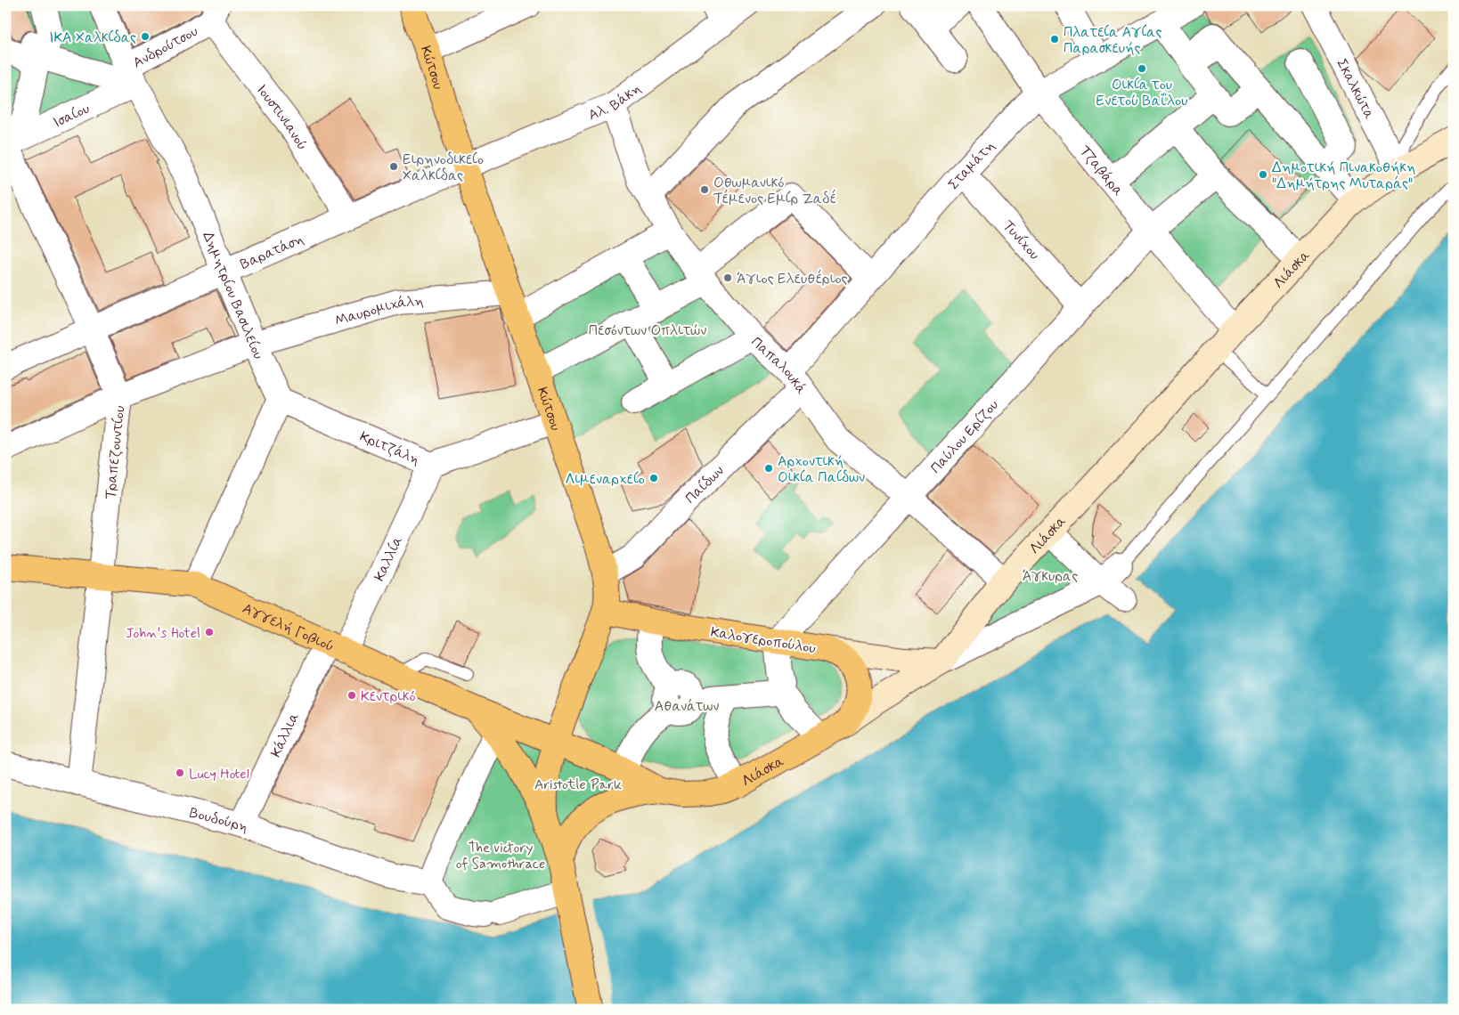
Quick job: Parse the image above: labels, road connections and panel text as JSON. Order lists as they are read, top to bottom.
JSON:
{
  "streets": {
    "main road": [
      "Κώτσου",
      "Λιάσκα",
      "Αγγελή Γοβιού",
      "Καλογεροπούλου"
    ],
    "street": [
      "Ανδρούτσου",
      "Σκαλκώτα",
      "Αλ. Βάκη",
      "Ισαίου",
      "Ιουστινιανού",
      "Σταμάτη",
      "Τζαβάρα",
      "Τυνίχου",
      "Βαρατάση",
      "Δημητρίου Βασιλείου",
      "Μαυρομιχάλη",
      "Παπαλουκά",
      "Παύλου Ερίζου",
      "Κριτζάλη",
      "Τραπεζουντίου",
      "Παίδων",
      "Καλλία",
      "Κάλλια",
      "Βουδούρη"
    ]
  },
  "crossings": [
    ["Ανδρούτσου", "Ισαίου"],
    ["Ανδρούτσου", "Ιουστινιανού"],
    ["Ανδρούτσου", "Δημητρίου Βασιλείου"],
    ["Κώτσου", "Αλ. Βάκη"],
    ["Κώτσου", "Βαρατάση"],
    ["Κώτσου", "Λιάσκα"],
    ["Κώτσου", "Μαυρομιχάλη"],
    ["Κώτσου", "Κριτζάλη"],
    ["Κώτσου", "Παίδων"],
    ["Κώτσου", "Αγγελή Γοβιού"],
    ["Κώτσου", "Καλογεροπούλου"],
    ["Σκαλκώτα", "Λιάσκα"],
    ["Αλ. Βάκη", "Βαρατάση"],
    ["Αλ. Βάκη", "Παπαλουκά"],
    ["Ισαίου", "Δημητρίου Βασιλείου"],
    ["Ισαίου", "Τραπεζουντίου"],
    ["Ιουστινιανού", "Βαρατάση"],
    ["Σταμάτη", "Τζαβάρα"],
    ["Σταμάτη", "Τυνίχου"],
    ["Σταμάτη", "Παπαλουκά"],
    ["Σταμάτη", "Παίδων"],
    ["Τζαβάρα", "Λιάσκα"],
    ["Τζαβάρα", "Παύλου Ερίζου"],
    ["Τυνίχου", "Παύλου Ερίζου"],
    ["Βαρατάση", "Δημητρίου Βασιλείου"],
    ["Βαρατάση", "Τραπεζουντίου"],
    ["Λιάσκα", "Παπαλουκά"],
    ["Λιάσκα", "Αγγελή Γοβιού"],
    ["Λιάσκα", "Καλογεροπούλου"],
    ["Δημητρίου Βασιλείου", "Μαυρομιχάλη"],
    ["Δημητρίου Βασιλείου", "Κριτζάλη"],
    ["Μαυρομιχάλη", "Τραπεζουντίου"],
    ["Παπαλουκά", "Παύλου Ερίζου"],
    ["Παπαλουκά", "Παίδων"],
    ["Παύλου Ερίζου", "Καλογεροπούλου"],
    ["Κριτζάλη", "Καλλία"],
    ["Τραπεζουντίου", "Αγγελή Γοβιού"],
    ["Τραπεζουντίου", "Βουδούρη"],
    ["Καλλία", "Αγγελή Γοβιού"],
    ["Καλλία", "Κάλλια"],
    ["Αγγελή Γοβιού", "Κάλλια"],
    ["Κάλλια", "Βουδούρη"]
  ],
  "parks": [
    "Πεσόντων Οπλιτών",
    "Άγκυρας",
    "Αθανάτων",
    "Aristotle Park",
    "The victory of Samothrace"
  ],
  "places": [
    "ΙΚΑ Χαλκίδας",
    "Πλατεία Αγίας Παρασκευής",
    "Οικία του Ενετού Βαΐλου",
    "Ειρηνοδικείο Χαλκίδας",
    "Δημοτική Πινακοθήκη \"Δημήτρης Μυταράς\"",
    "Οθωμανικό Τέμενος Εμίρ Ζαδέ",
    "Άγιος Ελευθέριος",
    "Αρχοντική Οικία Παίδων",
    "Λιμεναρχείο",
    "John's Hotel",
    "Κεντρικό",
    "Lucy Hotel"
  ]
}
